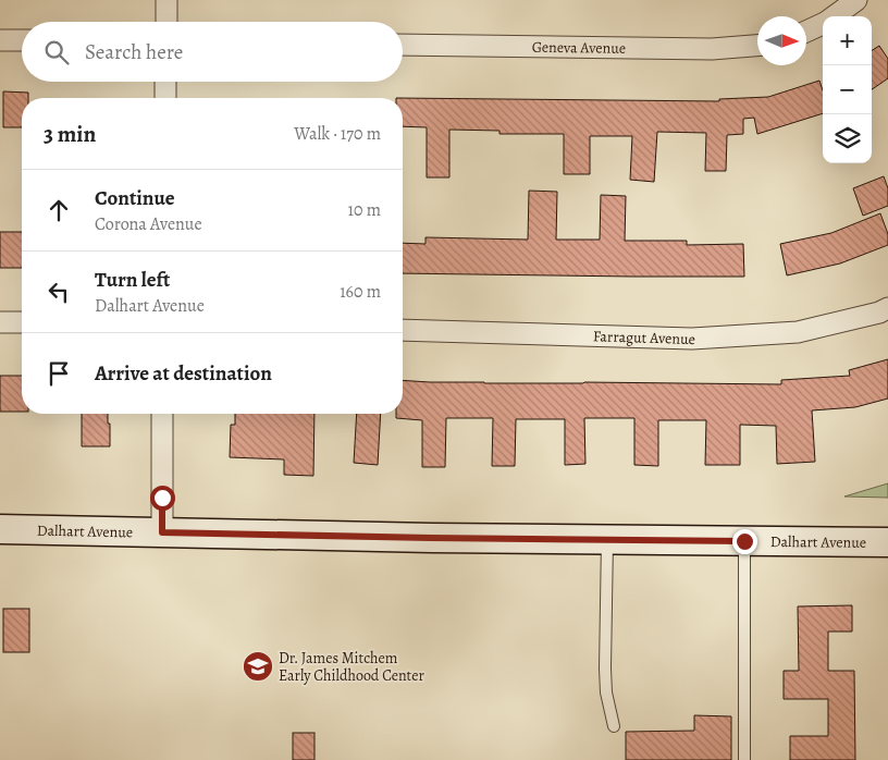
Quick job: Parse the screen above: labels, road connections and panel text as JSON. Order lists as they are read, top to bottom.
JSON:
{
  "streets": {
    "main road": ["Dalhart Avenue"],
    "street": ["Geneva Avenue", "Farragut Avenue"]
  },
  "places": {
    "school or university": ["Dr. James Mitchem Early Childhood Center"]
  },
  "north": "right",
  "page": {
    "map_buttons": ["+", "−"],
    "search": "Search here",
    "heading": ["3 min", "Walk · 170 m"],
    "list": [
      ["Continue", "Corona Avenue", "10 m"],
      ["Turn left", "Dalhart Avenue", "160 m"],
      "Arrive at destination"
    ]
  }
}
